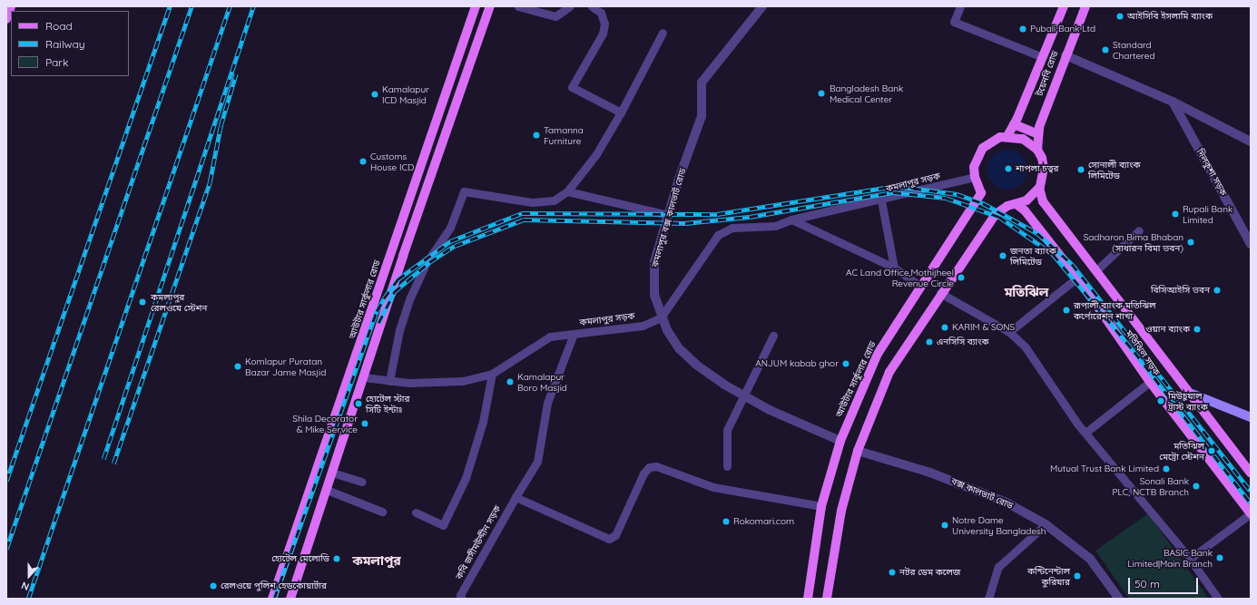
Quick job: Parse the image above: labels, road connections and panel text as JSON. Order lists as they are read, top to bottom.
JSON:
{
  "streets": {
    "main road": ["টয়েনবি রোড", "আউটার সার্কুলার রোড", "মতিঝিল সড়ক"],
    "street": [
      "দিলকুশা সড়ক",
      "কমলাপুর সড়ক",
      "কমলাপুর বক্স কালভার্ট রোড",
      "বক্স কালভার্ট রোড",
      "কবি জসীমউদ্দীন সড়ক"
    ]
  },
  "crossings": [
    ["কমলাপুর সড়ক", "কমলাপুর বক্স কালভার্ট রোড"],
    ["কমলাপুর সড়ক", "আউটার সার্কুলার রোড"],
    ["কমলাপুর বক্স কালভার্ট রোড", "আউটার সার্কুলার রোড"]
  ],
  "districts": ["মতিঝিল", "কমলাপুর"],
  "places": [
    "আইসিবি ইসলামি ব্যাংক",
    "Pubali Bank Ltd",
    "Standard Chartered",
    "Bangladesh Bank Medical Center",
    "Kamalapur ICD Masjid",
    "Tamanna Furniture",
    "Customs House ICD",
    "শাপলা চত্বর",
    "সোনালী ব্যাংক লিমিটেড",
    "Rupali Bank Limited",
    "Sadharon Bima Bhaban (সাধারন বিমা ভবন)",
    "জনতা ব্যাংক লিমিটেড",
    "AC Land Office,Mothijheel Revenue Circle",
    "বিসিআইসি ভবন",
    "কমলাপুর রেলওয়ে স্টেশন",
    "রূপালী ব্যাংক মতিঝিল কর্পোরেশন শাখা",
    "KARIM & SONS",
    "ওয়ান ব্যাংক",
    "এনসিসি ব্যাংক",
    "ANJUM kabab ghor",
    "Komlapur Puratan Bazar Jame Masjid",
    "Kamalapur Boro Masjid",
    "মিউচুয়াল ট্রাস্ট ব্যাংক",
    "হোটেল স্টার সিটি ইন্টাঃ",
    "Shila Decorator & Mike Service",
    "মতিঝিল মেট্রো স্টেশন",
    "Mutual Trust Bank Limited",
    "Sonali Bank PLC, NCTB Branch",
    "Rokomari.com",
    "Notre Dame University Bangladesh",
    "BASIC Bank Limited|Main Branch",
    "হোটেল মেলোডি",
    "নটর ডেম কলেজ",
    "কন্টিনেন্টাল কুরিয়ার",
    "রেলওয়ে পুলিশ হেডকোয়ার্টার"
  ],
  "legend": ["Road", "Railway", "Park"],
  "scale_bar": "50 m",
  "north": "bottom"
}
